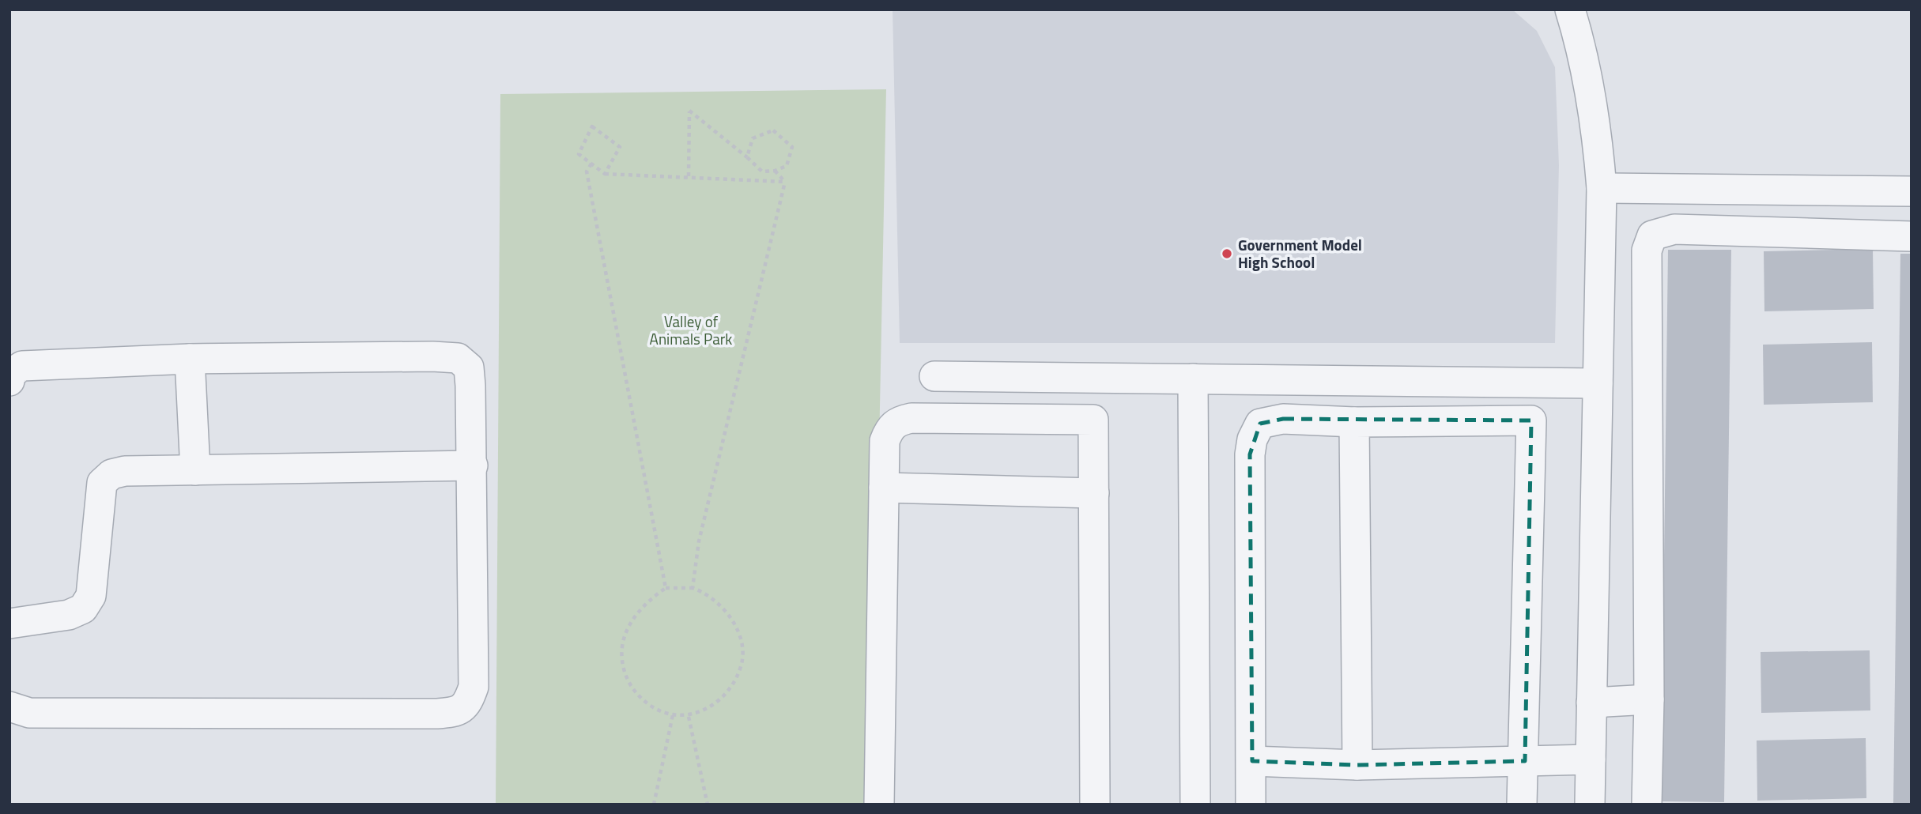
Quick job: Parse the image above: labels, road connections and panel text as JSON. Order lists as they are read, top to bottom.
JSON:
{
  "parks": ["Valley of Animals Park"],
  "places": ["Government Model High School"]
}
